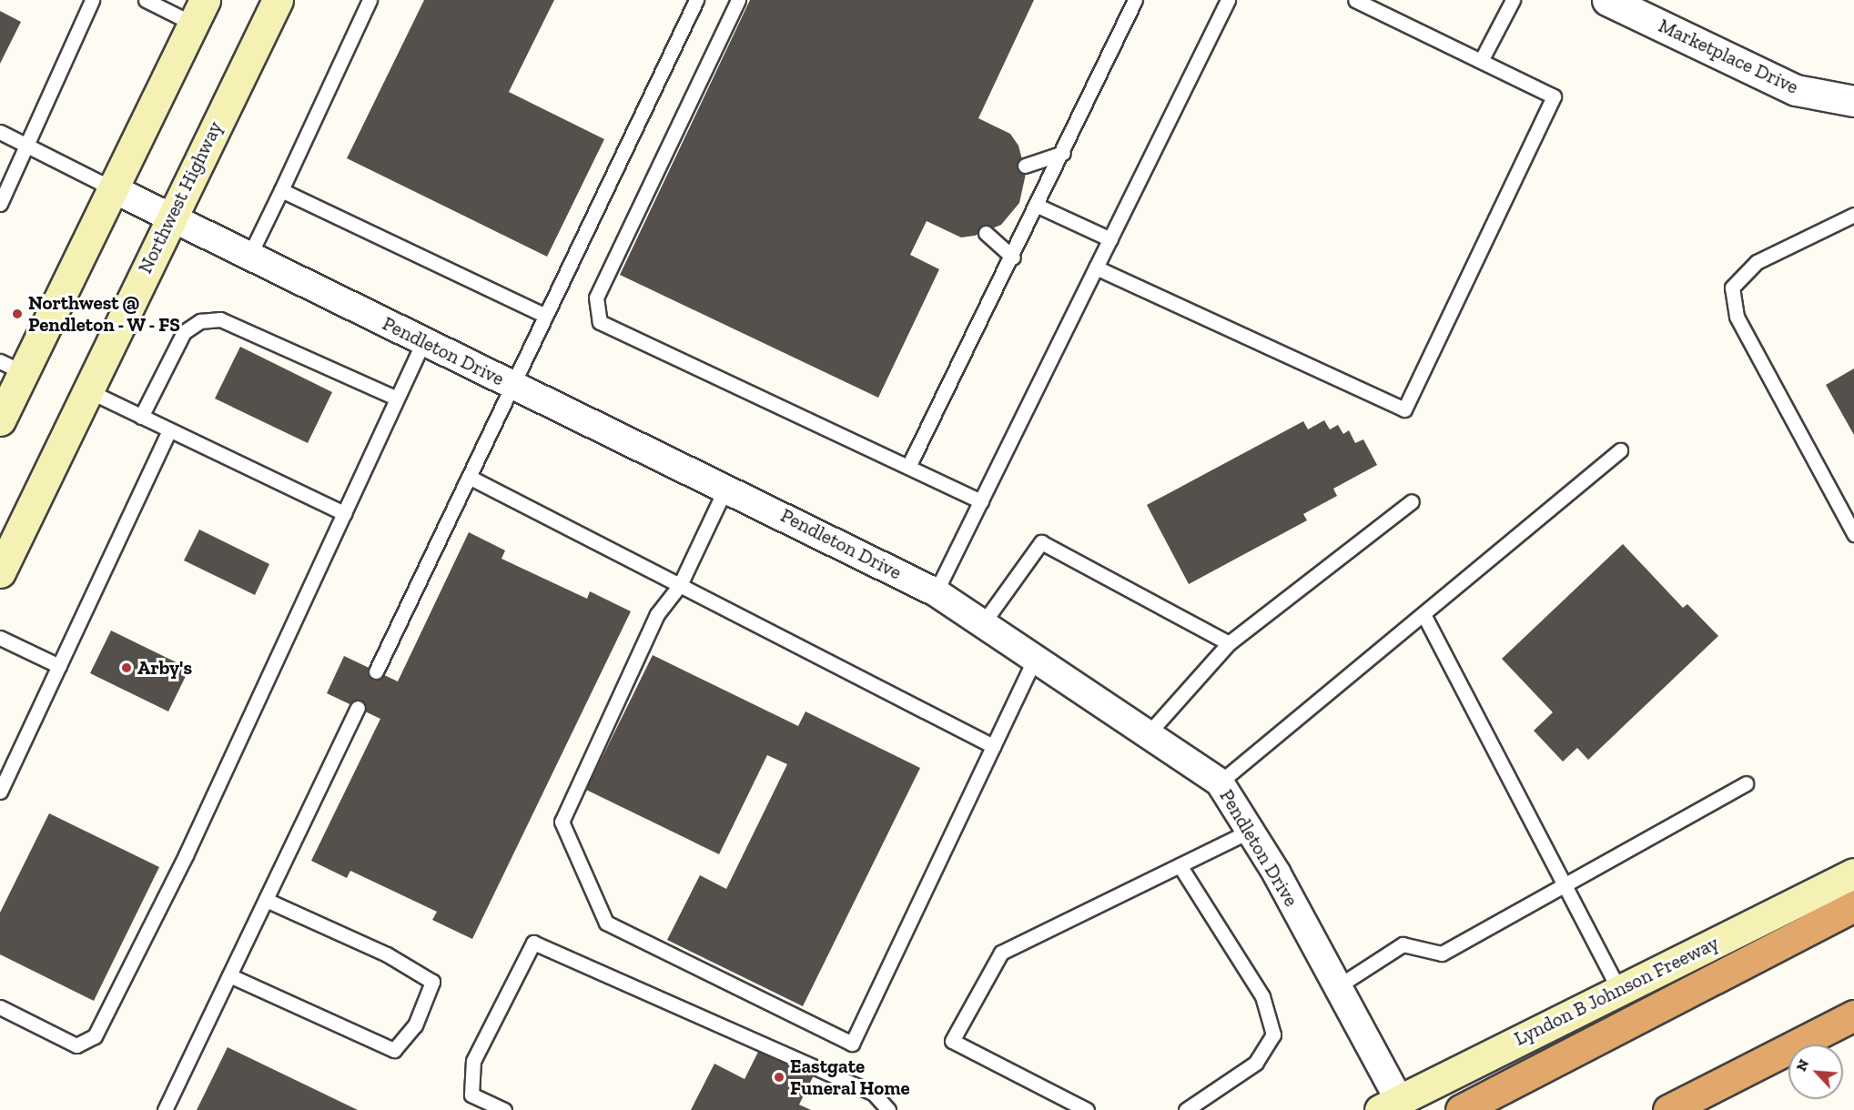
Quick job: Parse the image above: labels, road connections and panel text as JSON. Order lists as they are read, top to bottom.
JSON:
{
  "streets": {
    "main road": ["Northwest Highway", "Lyndon B Johnson Freeway"],
    "street": ["Marketplace Drive", "Pendleton Drive"]
  },
  "crossings": [
    ["Northwest Highway", "Pendleton Drive"],
    ["Pendleton Drive", "Lyndon B Johnson Freeway"]
  ],
  "places": ["Northwest @ Pendleton - W - FS", "Arby's", "Eastgate Funeral Home"],
  "north": "top left"
}
